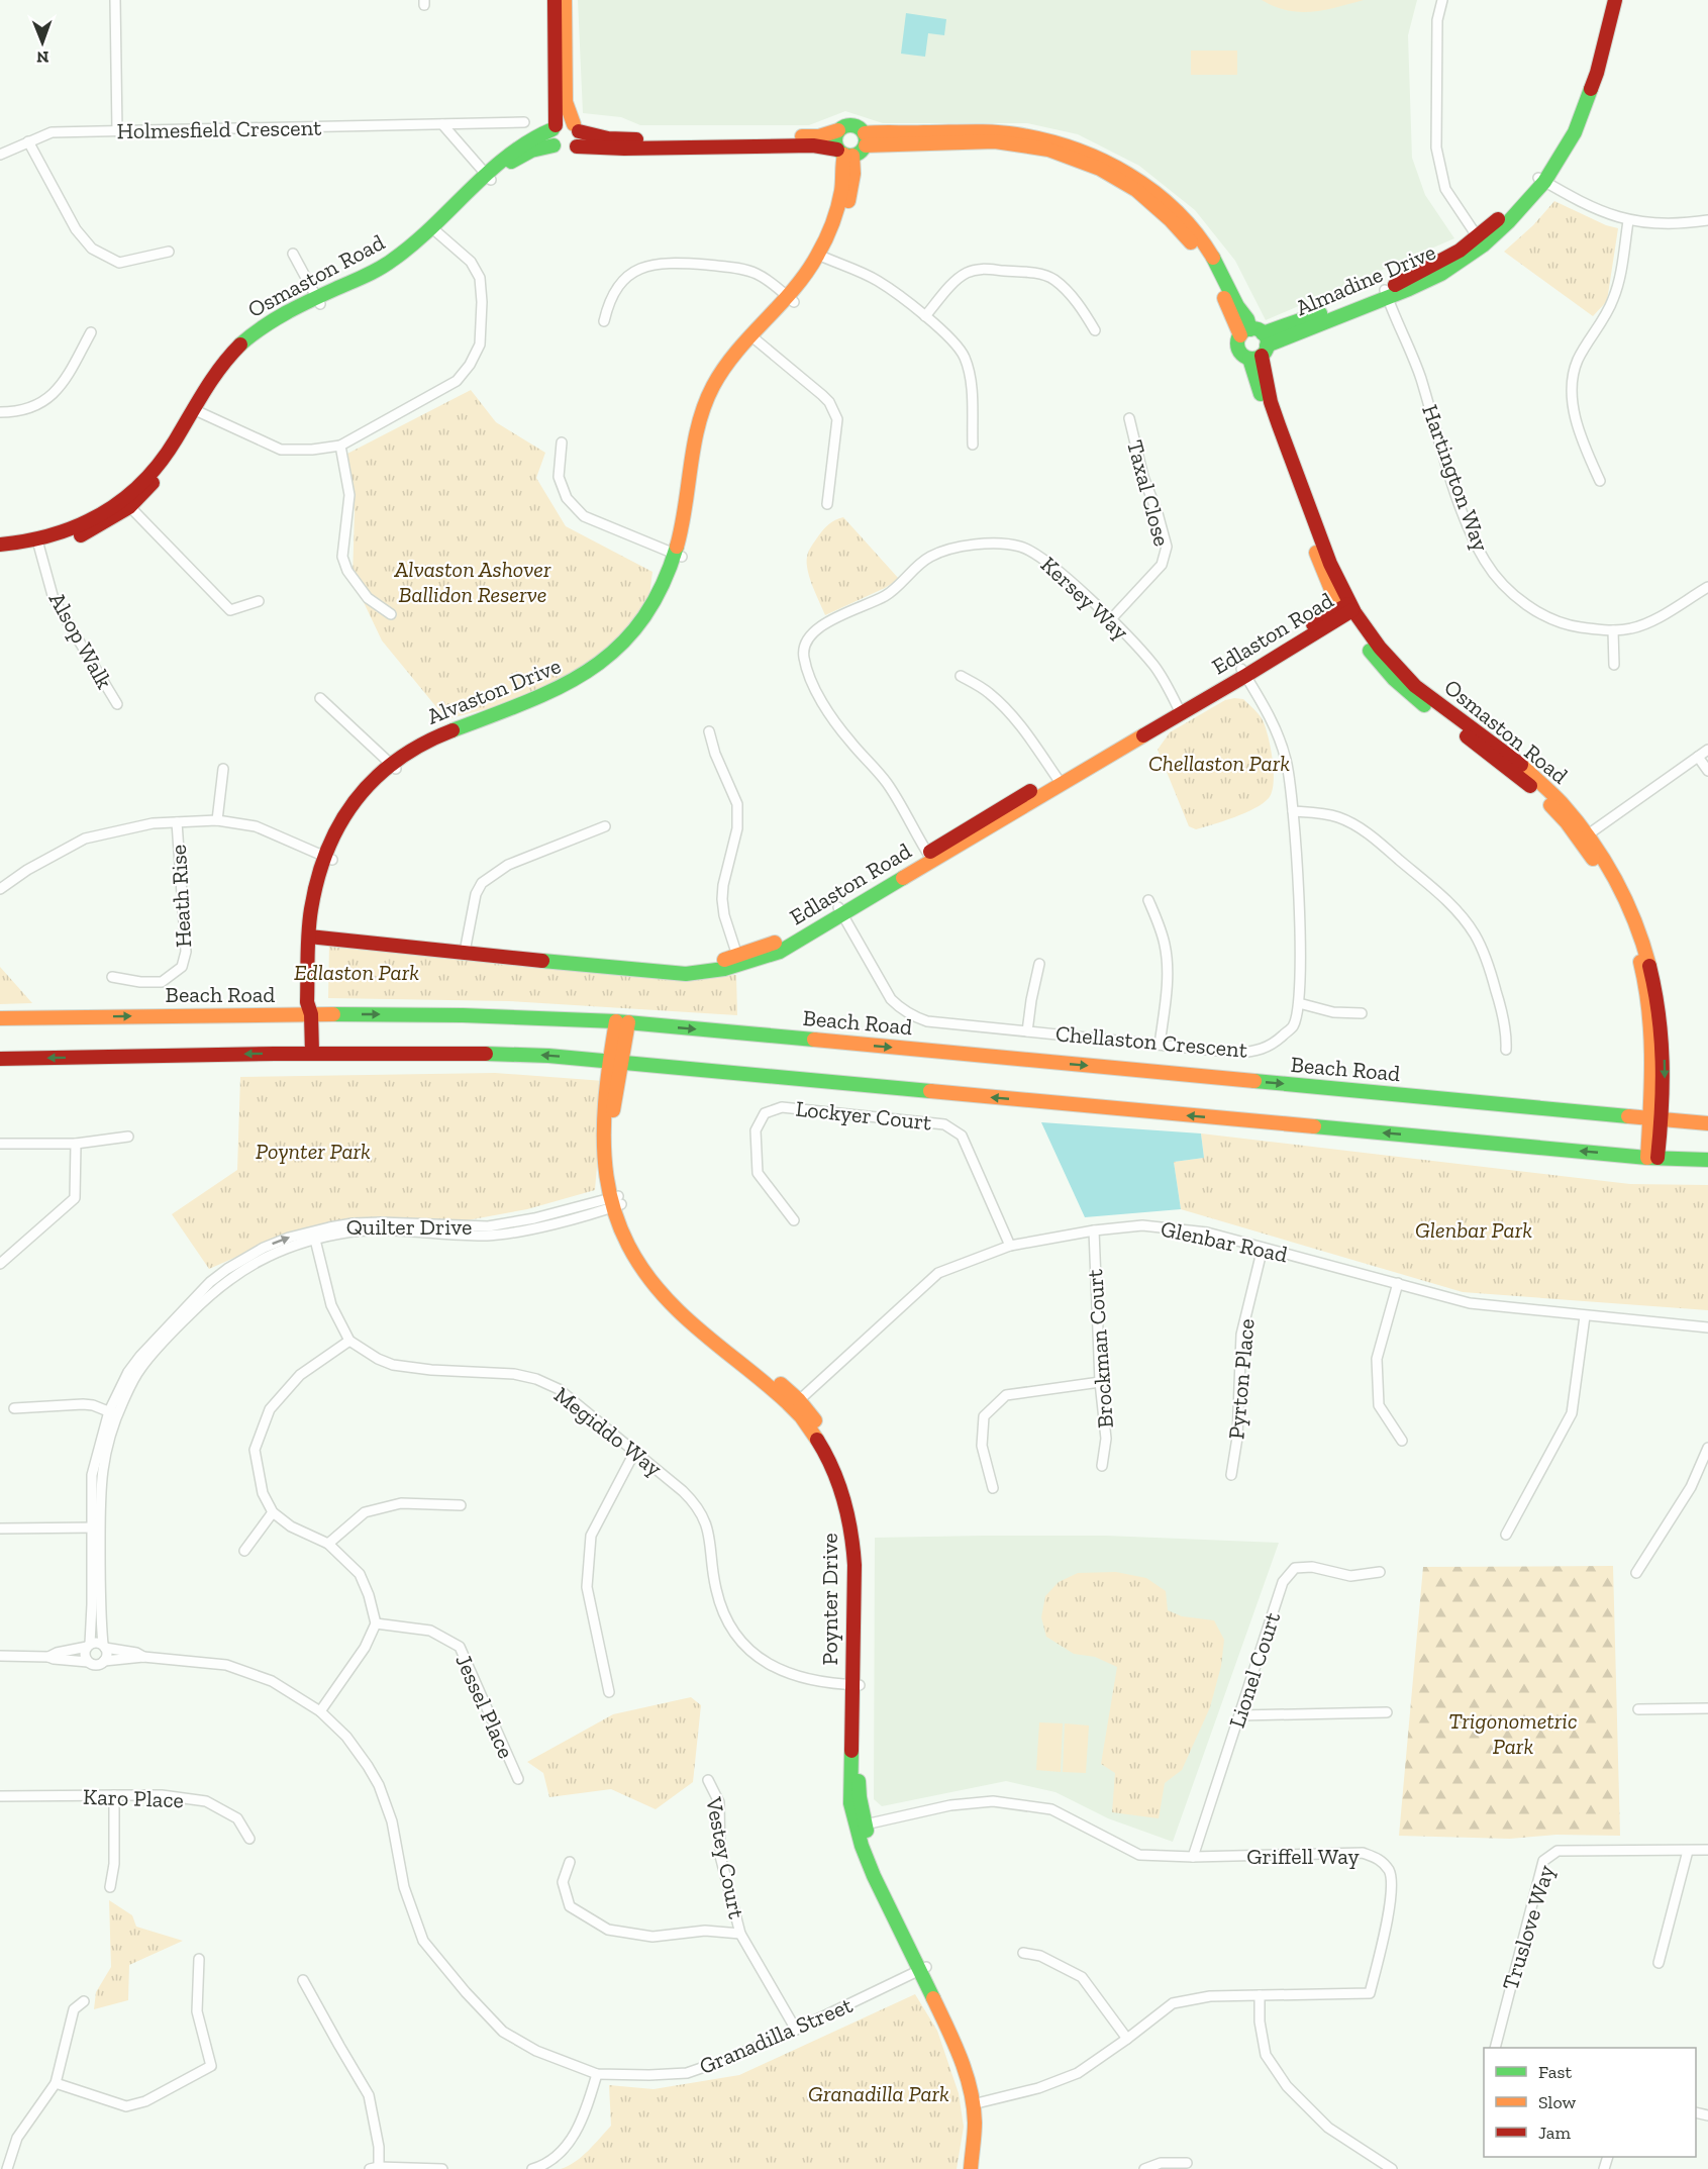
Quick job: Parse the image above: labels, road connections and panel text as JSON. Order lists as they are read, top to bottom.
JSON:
{
  "streets": {
    "street": [
      "Holmesfield Crescent",
      "Osmaston Road",
      "Almadine Drive",
      "Hartington Way",
      "Taxal Close",
      "Kersey Way",
      "Edlaston Road",
      "Alsop Walk",
      "Alvaston Drive",
      "Heath Rise",
      "Beach Road",
      "Chellaston Crescent",
      "Lockyer Court",
      "Quilter Drive",
      "Glenbar Road",
      "Brockman Court",
      "Pyrton Place",
      "Megiddo Way",
      "Poynter Drive",
      "Lionel Court",
      "Jessel Place",
      "Karo Place",
      "Griffell Way",
      "Vestey Court",
      "Truslove Way",
      "Granadilla Street"
    ]
  },
  "crossings": [
    ["Osmaston Road", "Almadine Drive"],
    ["Osmaston Road", "Edlaston Road"],
    ["Osmaston Road", "Alsop Walk"],
    ["Osmaston Road", "Alvaston Drive"],
    ["Osmaston Road", "Beach Road"],
    ["Almadine Drive", "Hartington Way"],
    ["Taxal Close", "Kersey Way"],
    ["Kersey Way", "Edlaston Road"],
    ["Edlaston Road", "Alvaston Drive"],
    ["Edlaston Road", "Chellaston Crescent"],
    ["Alvaston Drive", "Beach Road"],
    ["Beach Road", "Poynter Drive"],
    ["Lockyer Court", "Glenbar Road"],
    ["Quilter Drive", "Poynter Drive"],
    ["Quilter Drive", "Granadilla Street"],
    ["Glenbar Road", "Brockman Court"],
    ["Glenbar Road", "Pyrton Place"],
    ["Glenbar Road", "Poynter Drive"],
    ["Megiddo Way", "Poynter Drive"],
    ["Poynter Drive", "Griffell Way"],
    ["Poynter Drive", "Granadilla Street"],
    ["Lionel Court", "Griffell Way"],
    ["Vestey Court", "Granadilla Street"]
  ],
  "parks": [
    "Alvaston Ashover Ballidon Reserve",
    "Chellaston Park",
    "Edlaston Park",
    "Poynter Park",
    "Glenbar Park",
    "Trigonometric Park",
    "Granadilla Park"
  ],
  "legend": ["Fast", "Slow", "Jam"],
  "north": "bottom"
}
